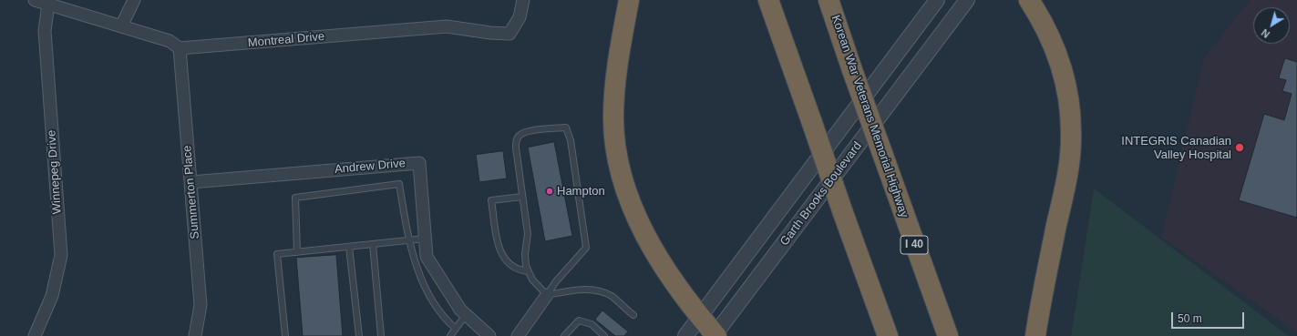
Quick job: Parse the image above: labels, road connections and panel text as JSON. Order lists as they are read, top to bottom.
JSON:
{
  "streets": {
    "highway": ["Korean War Veterans Memorial Highway", "I 40"],
    "street": [
      "Montreal Drive",
      "Andrew Drive",
      "Winnepeg Drive",
      "Summerton Place",
      "Garth Brooks Boulevard"
    ]
  },
  "crossings": [
    ["Montreal Drive", "Summerton Place"],
    ["Andrew Drive", "Summerton Place"]
  ],
  "places": ["INTEGRIS Canadian Valley Hospital", "Hampton"],
  "scale_bar": "50 m",
  "north": "bottom left"
}
